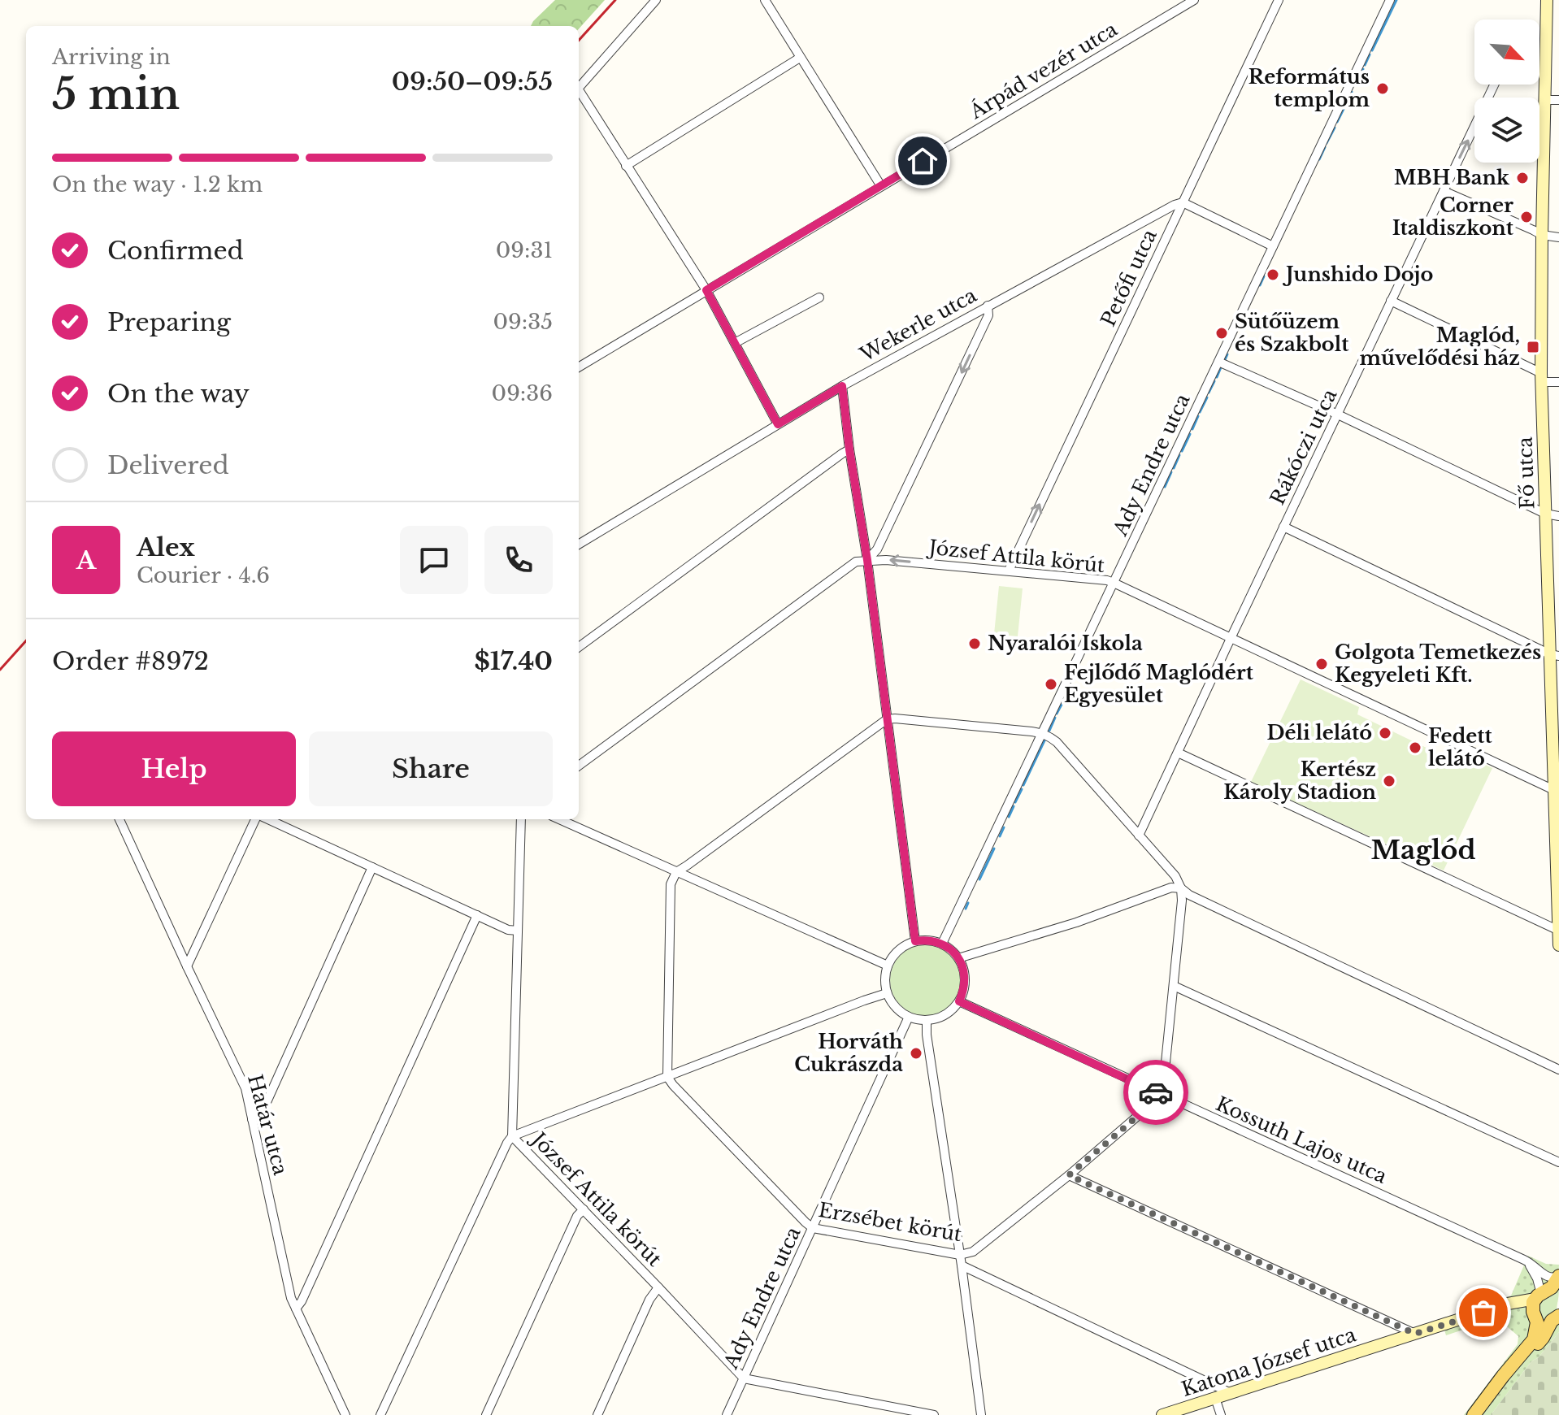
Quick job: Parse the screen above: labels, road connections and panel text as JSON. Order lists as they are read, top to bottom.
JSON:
{
  "streets": {
    "main road": ["Fő utca", "Katona József utca"],
    "street": [
      "Árpád vezér utca",
      "Petőfi utca",
      "Wekerle utca",
      "Rákóczi utca",
      "Ady Endre utca",
      "József Attila körút",
      "Határ utca",
      "Kossuth Lajos utca",
      "Erzsébet körút"
    ]
  },
  "crossings": [
    ["Petőfi utca", "Wekerle utca"],
    ["Petőfi utca", "József Attila körút"],
    ["Rákóczi utca", "József Attila körút"],
    ["Ady Endre utca", "József Attila körút"],
    ["Ady Endre utca", "Kossuth Lajos utca"],
    ["Ady Endre utca", "Erzsébet körút"],
    ["Fő utca", "József Attila körút"],
    ["Kossuth Lajos utca", "Erzsébet körút"]
  ],
  "one_way": ["Petőfi utca"],
  "districts": ["Maglód"],
  "places": {
    "other": [
      "Református templom",
      "MBH Bank",
      "Corner Italdiszkont",
      "Junshido Dojo",
      "Sütőüzem és Szakbolt",
      "Nyaralói Iskola",
      "Golgota Temetkezés Kegyeleti Kft.",
      "Fejlődő Maglódért Egyesület",
      "Déli lelátó",
      "Fedett lelátó",
      "Kertész Károly Stadion",
      "Horváth Cukrászda"
    ],
    "transit": ["Maglód, művelődési ház"]
  },
  "north": "bottom right",
  "page": {
    "heading": ["5 min", "Arriving in", "09:50–09:55"],
    "panel": [
      "Alex",
      "Courier · 4.6",
      "Order #8972",
      "$17.40"
    ],
    "bar": "On the way · 1.2 km",
    "list": [
      ["Confirmed", "09:31"],
      ["Preparing", "09:35"],
      ["On the way", "09:36"],
      "Delivered"
    ],
    "round": "A",
    "buttons": ["Help", "Share"]
  }
}
